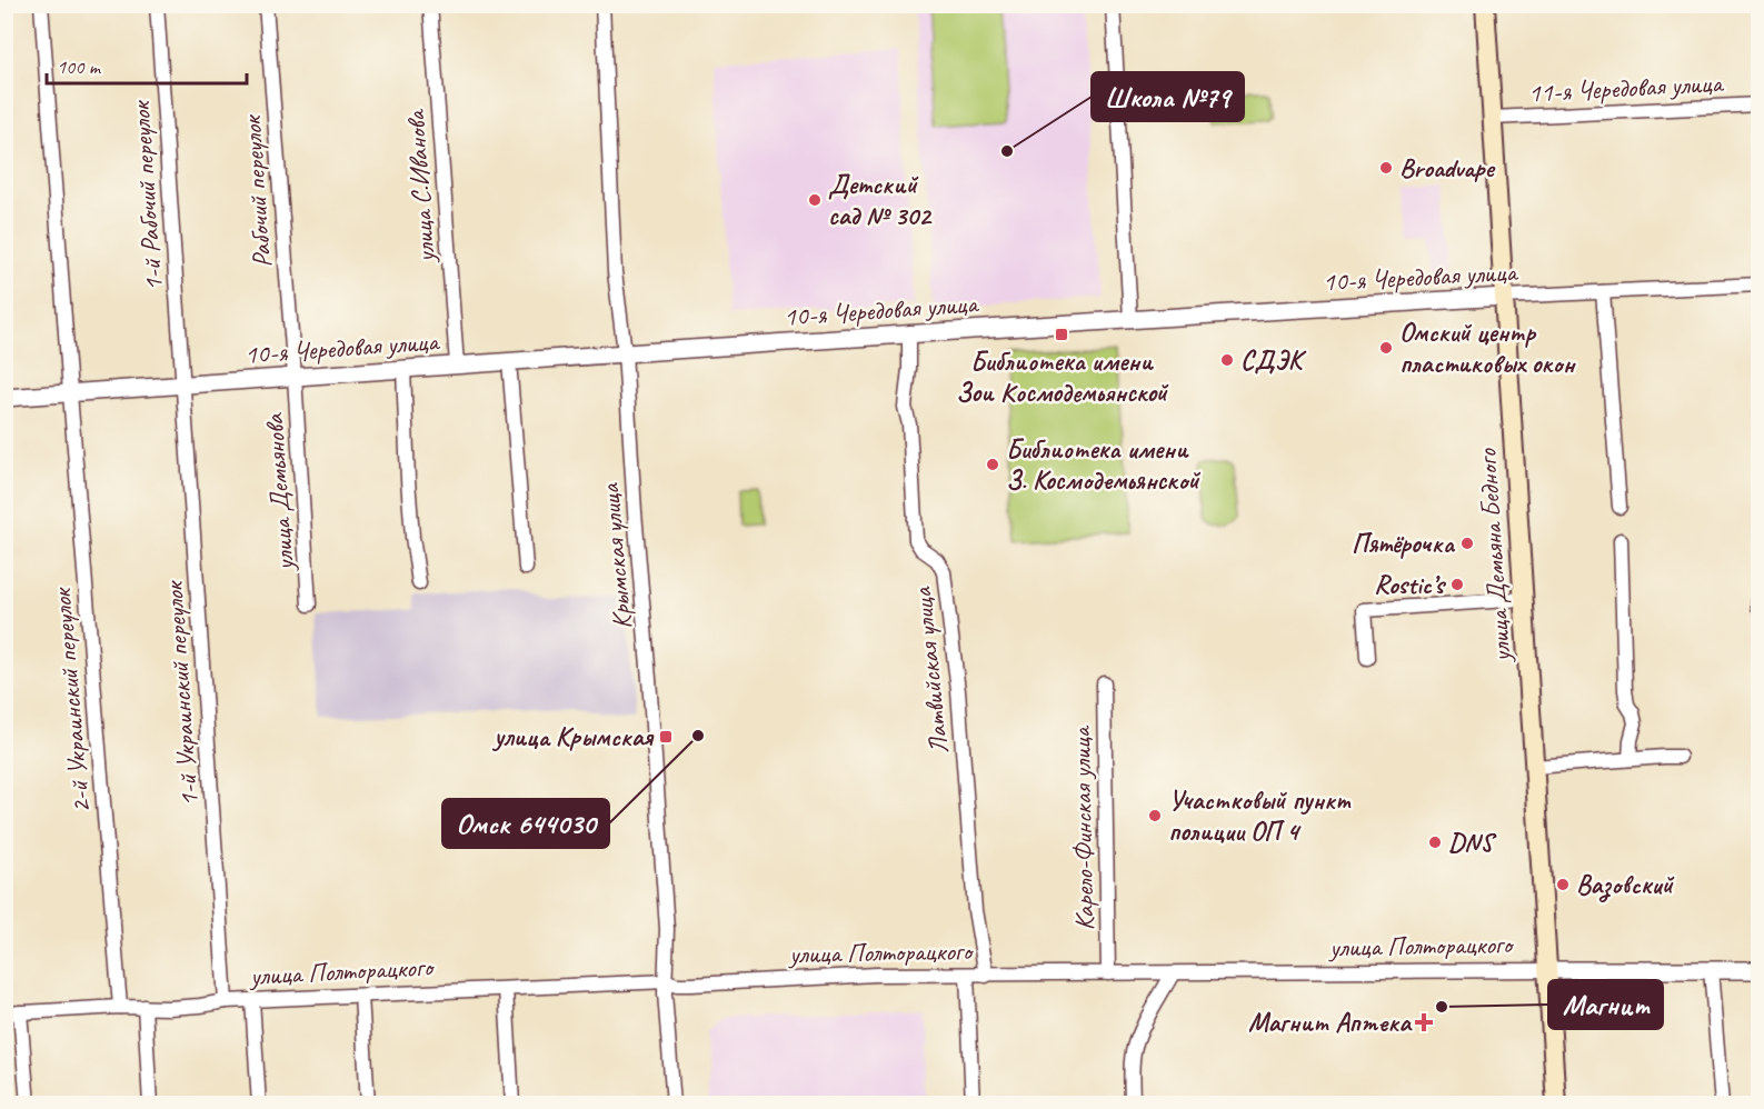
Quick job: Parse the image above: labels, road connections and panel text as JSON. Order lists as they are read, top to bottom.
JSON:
{
  "streets": {
    "main road": ["улица Демьяна Бедного"],
    "street": [
      "11-я Чередовая улица",
      "улица С.Иванова",
      "Рабочий переулок",
      "1-й Рабочий переулок",
      "10-я Чередовая улица",
      "улица Демьянова",
      "Крымская улица",
      "Латвийская улица",
      "1-й Украинский переулок",
      "2-й Украинский переулок",
      "Карело-Финская улица",
      "улица Полторацкого"
    ]
  },
  "crossings": [
    ["11-я Чередовая улица", "улица Демьяна Бедного"],
    ["улица С.Иванова", "10-я Чередовая улица"],
    ["Рабочий переулок", "10-я Чередовая улица"],
    ["Рабочий переулок", "улица Демьянова"],
    ["1-й Рабочий переулок", "10-я Чередовая улица"],
    ["1-й Рабочий переулок", "1-й Украинский переулок"],
    ["10-я Чередовая улица", "улица Демьянова"],
    ["10-я Чередовая улица", "улица Демьяна Бедного"],
    ["10-я Чередовая улица", "Крымская улица"],
    ["10-я Чередовая улица", "Латвийская улица"],
    ["10-я Чередовая улица", "1-й Украинский переулок"],
    ["10-я Чередовая улица", "2-й Украинский переулок"],
    ["улица Демьяна Бедного", "улица Полторацкого"],
    ["Крымская улица", "улица Полторацкого"],
    ["Латвийская улица", "улица Полторацкого"],
    ["1-й Украинский переулок", "улица Полторацкого"],
    ["2-й Украинский переулок", "улица Полторацкого"],
    ["Карело-Финская улица", "улица Полторацкого"]
  ],
  "places": {
    "other": [
      "Школа №79",
      "Broadvape",
      "Детский сад № 302",
      "Омский центр пластиковых окон",
      "СДЭК",
      "Библиотека имени З. Космодемьянской",
      "Пятёрочка",
      "Rostic’s",
      "Омск 644030",
      "Участковый пункт полиции ОП 4",
      "DNS",
      "Вазовский",
      "Магнит"
    ],
    "transit": ["Библиотека имени Зои Космодемьянской", "улица Крымская"],
    "health": ["Магнит Аптека"]
  },
  "scale_bar": "100 m"
}
